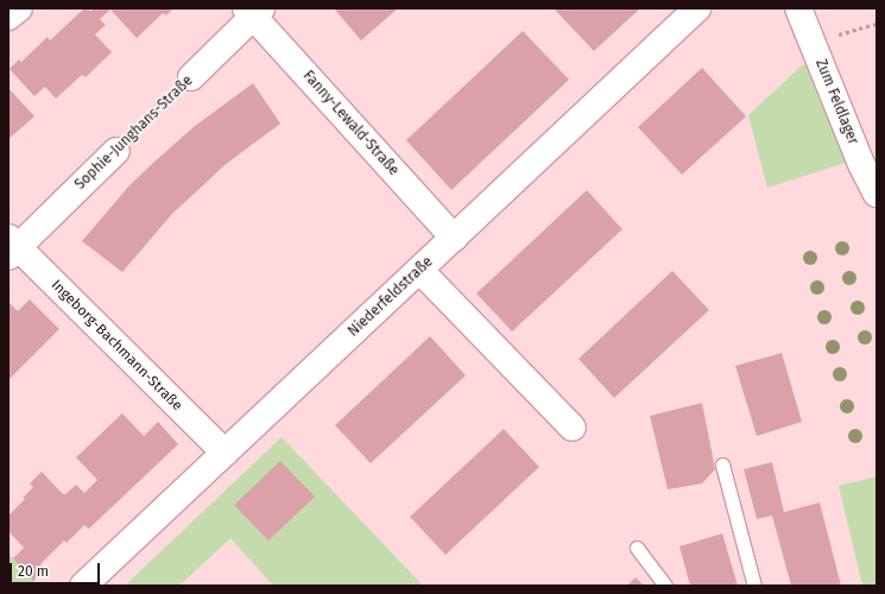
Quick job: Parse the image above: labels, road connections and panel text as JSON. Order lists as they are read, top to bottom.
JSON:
{
  "streets": {
    "street": [
      "Zum Feldlager",
      "Fanny-Lewald-Straße",
      "Sophie-Junghans-Straße",
      "Niederfeldstraße",
      "Ingeborg-Bachmann-Straße"
    ]
  },
  "crossings": [
    ["Fanny-Lewald-Straße", "Sophie-Junghans-Straße"],
    ["Fanny-Lewald-Straße", "Niederfeldstraße"],
    ["Sophie-Junghans-Straße", "Ingeborg-Bachmann-Straße"],
    ["Niederfeldstraße", "Ingeborg-Bachmann-Straße"]
  ],
  "scale_bar": "20 m"
}
